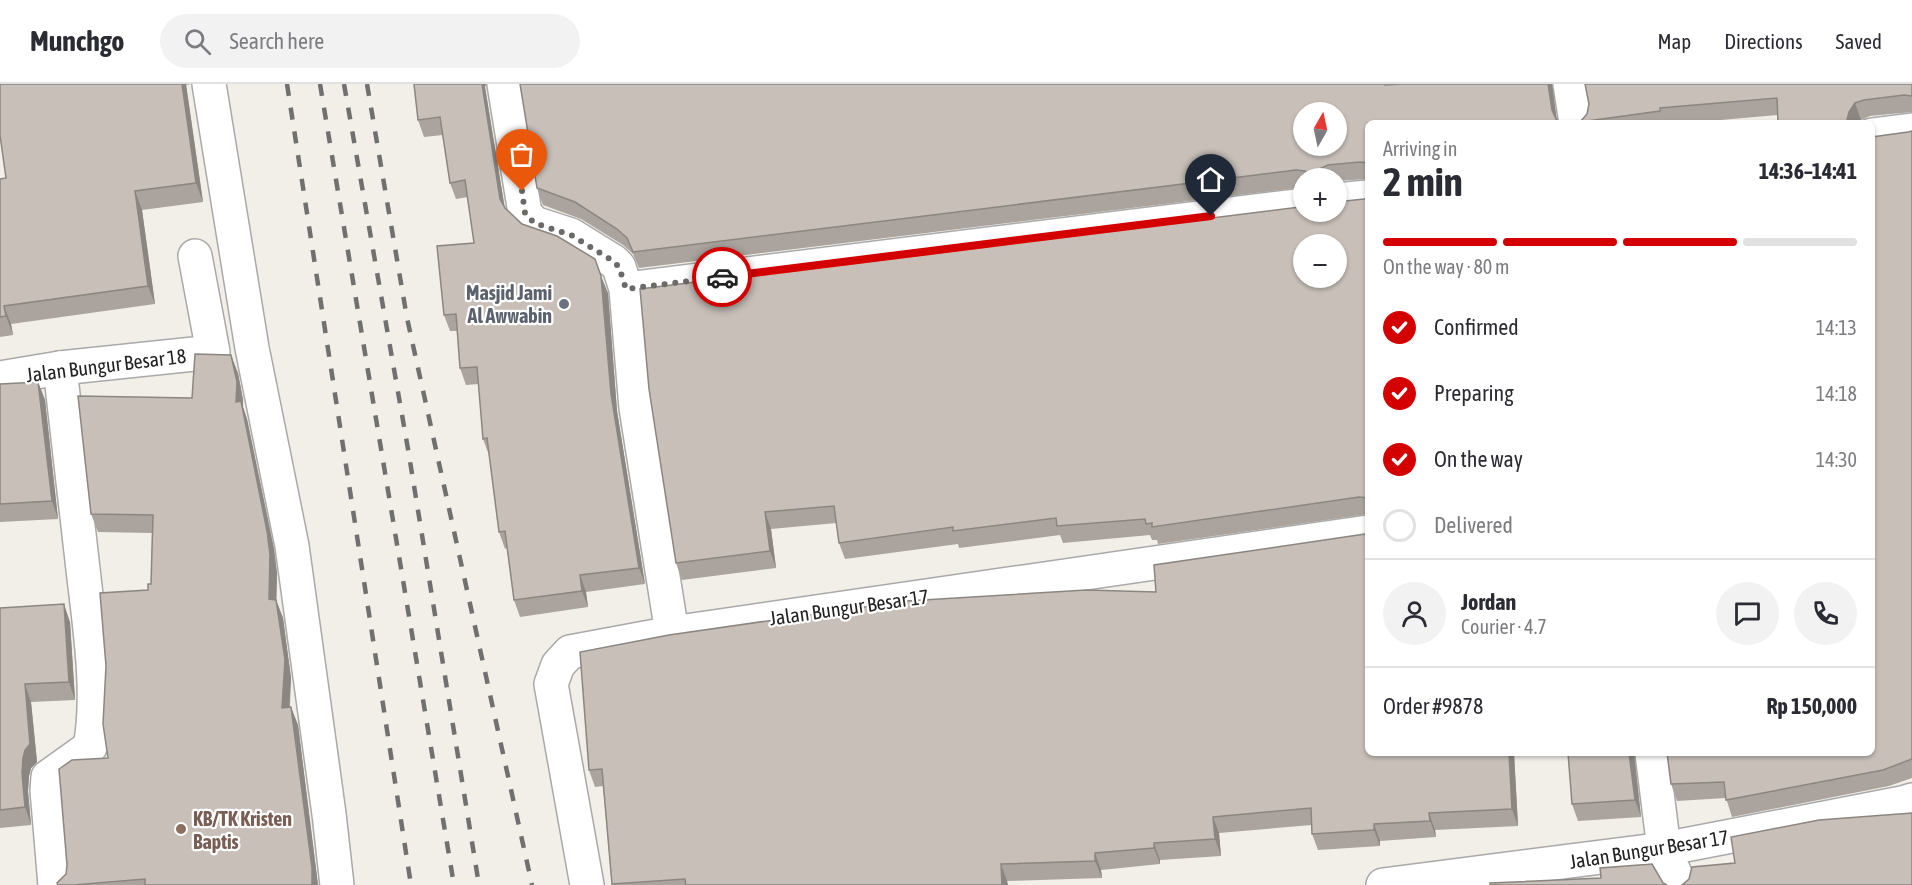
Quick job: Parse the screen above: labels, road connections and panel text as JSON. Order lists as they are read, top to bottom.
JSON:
{
  "streets": {
    "street": ["Jalan Bungur Besar 18", "Jalan Bungur Besar 17"]
  },
  "places": ["Masjid Jami Al Awwabin", "KB/TK Kristen Baptis"],
  "north": "top",
  "page": {
    "header": "Munchgo",
    "search": "Search here",
    "nav": ["Map", "Directions", "Saved"],
    "map_buttons": ["+", "−"],
    "heading": ["2 min", "Arriving in", "14:36–14:41"],
    "panel": [
      "Jordan",
      "Courier · 4.7",
      "Order #9878",
      "Rp 150,000"
    ],
    "bar": "On the way · 80 m",
    "list": [
      ["Confirmed", "14:13"],
      ["Preparing", "14:18"],
      ["On the way", "14:30"],
      "Delivered"
    ]
  }
}
